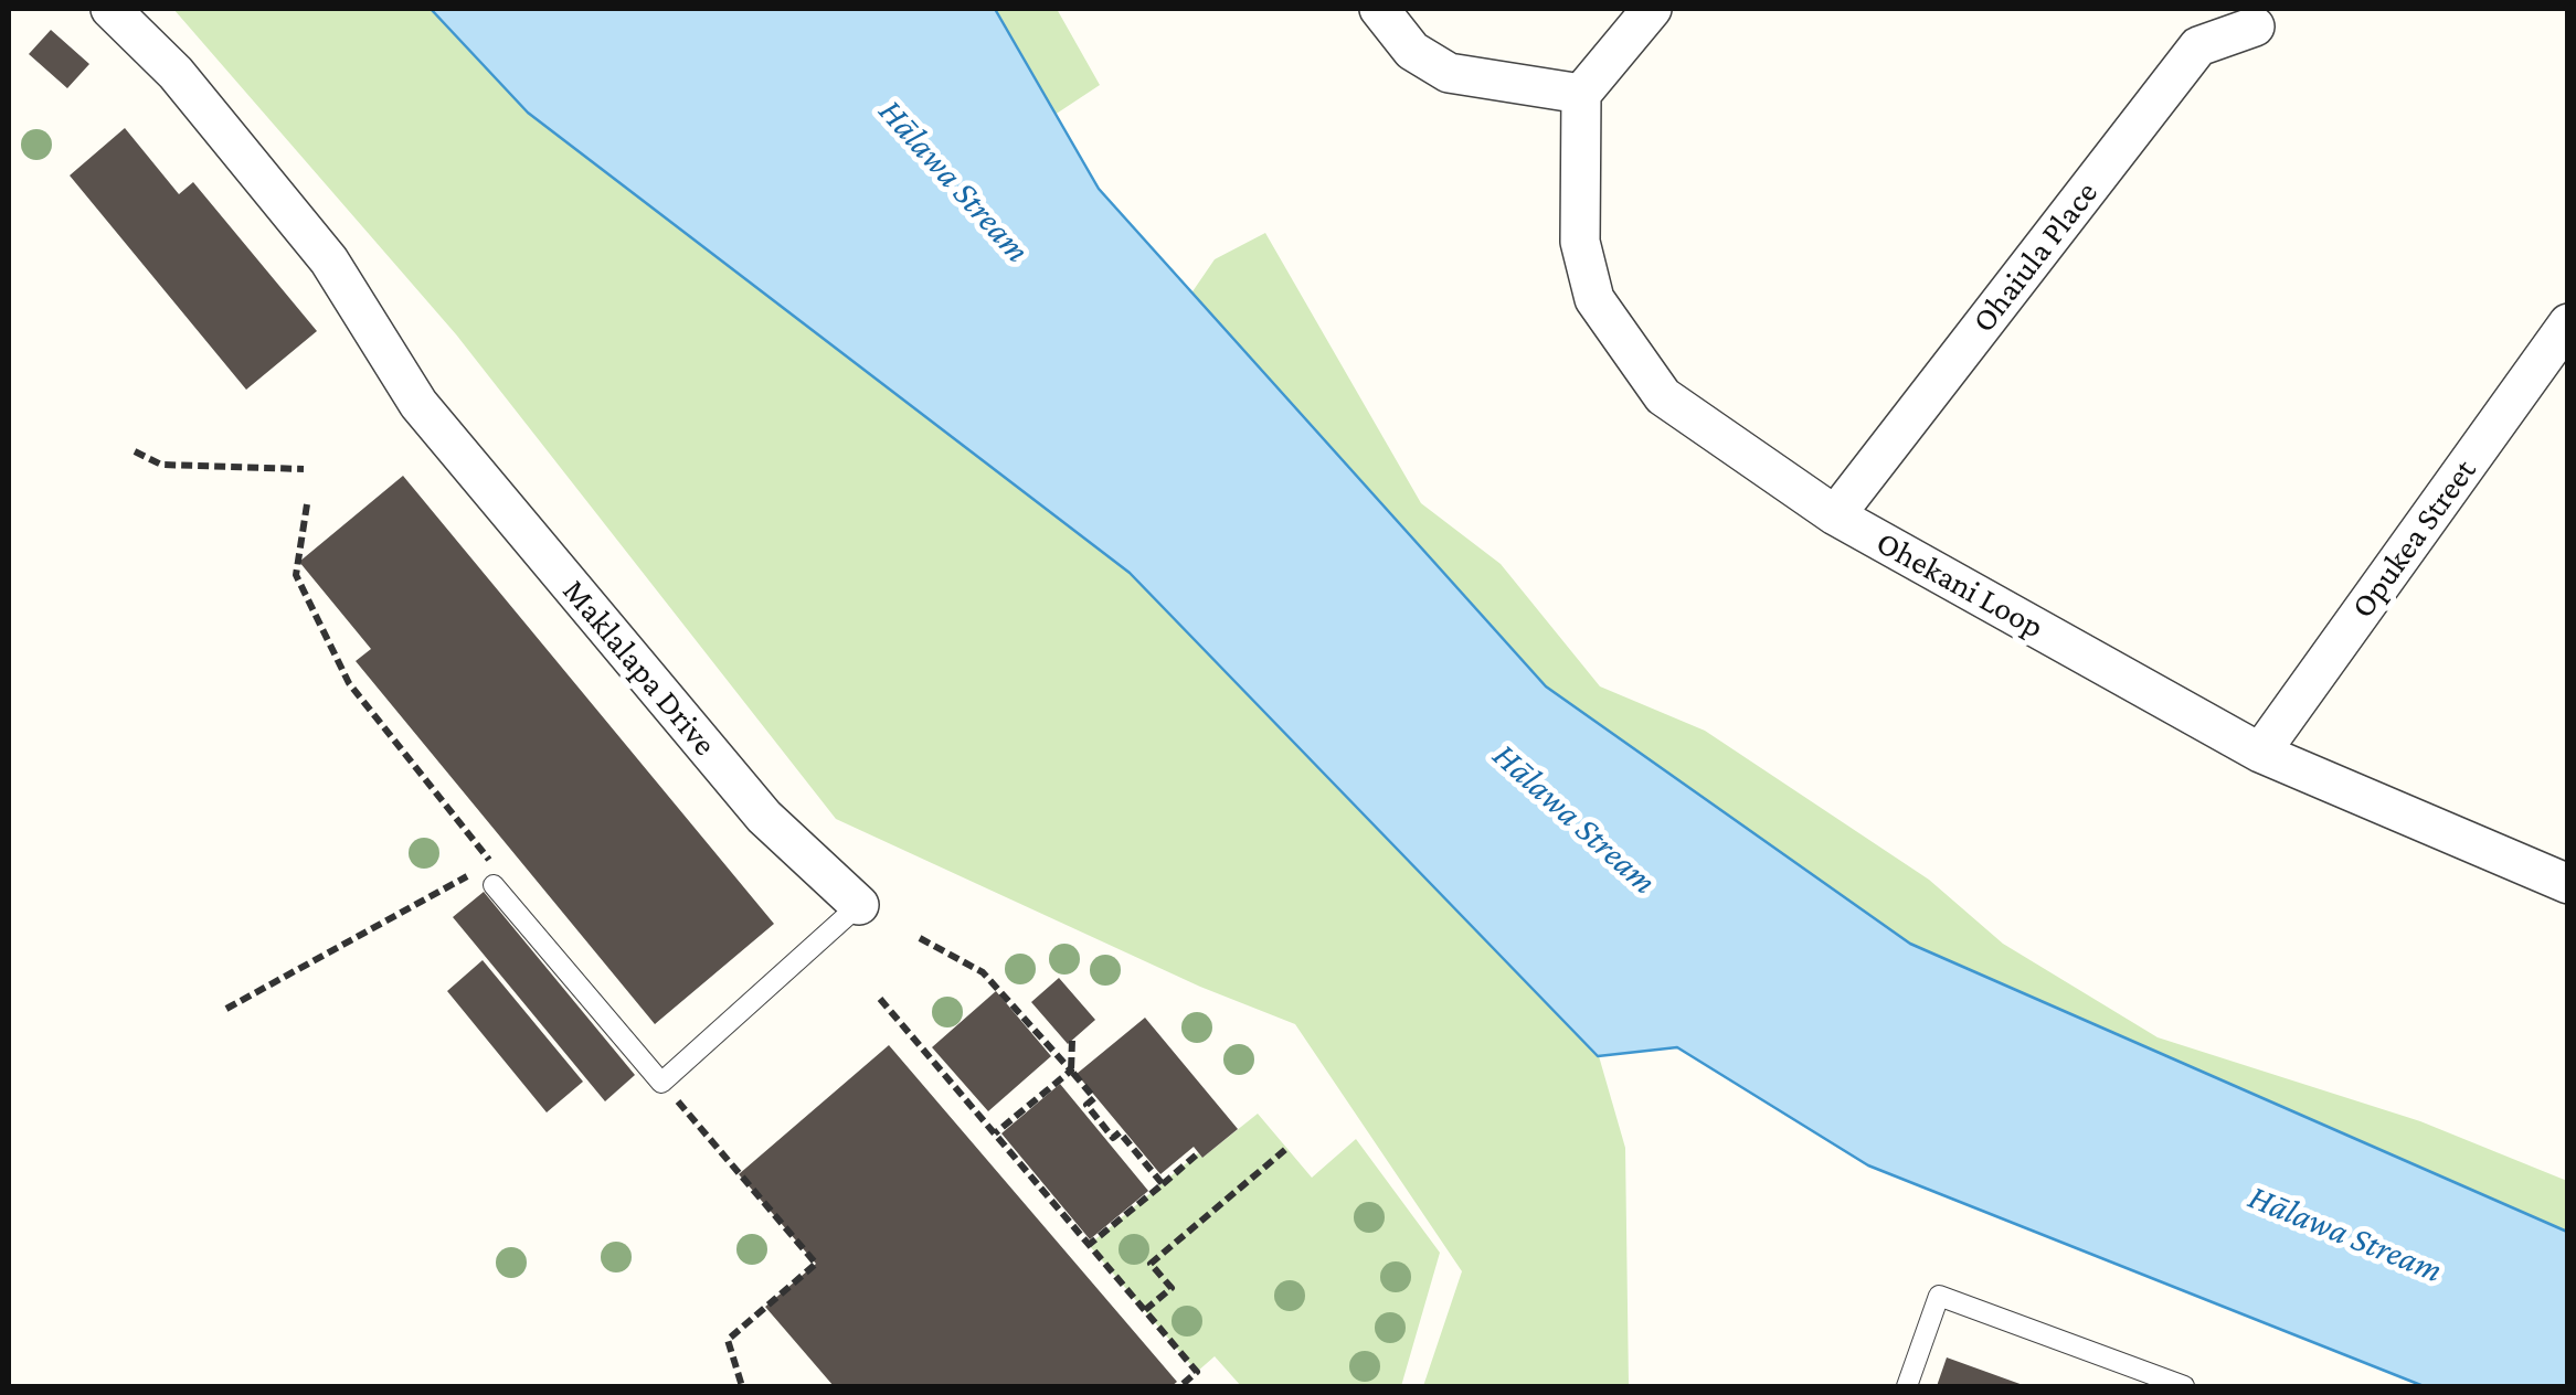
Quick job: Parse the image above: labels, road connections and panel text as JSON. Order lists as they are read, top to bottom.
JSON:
{
  "streets": {
    "street": [
      "Ohaiula Place",
      "Opukea Street",
      "Ohekani Loop",
      "Maklalapa Drive"
    ]
  },
  "crossings": [
    ["Ohaiula Place", "Ohekani Loop"],
    ["Opukea Street", "Ohekani Loop"]
  ],
  "water": ["Hālawa Stream"]
}
